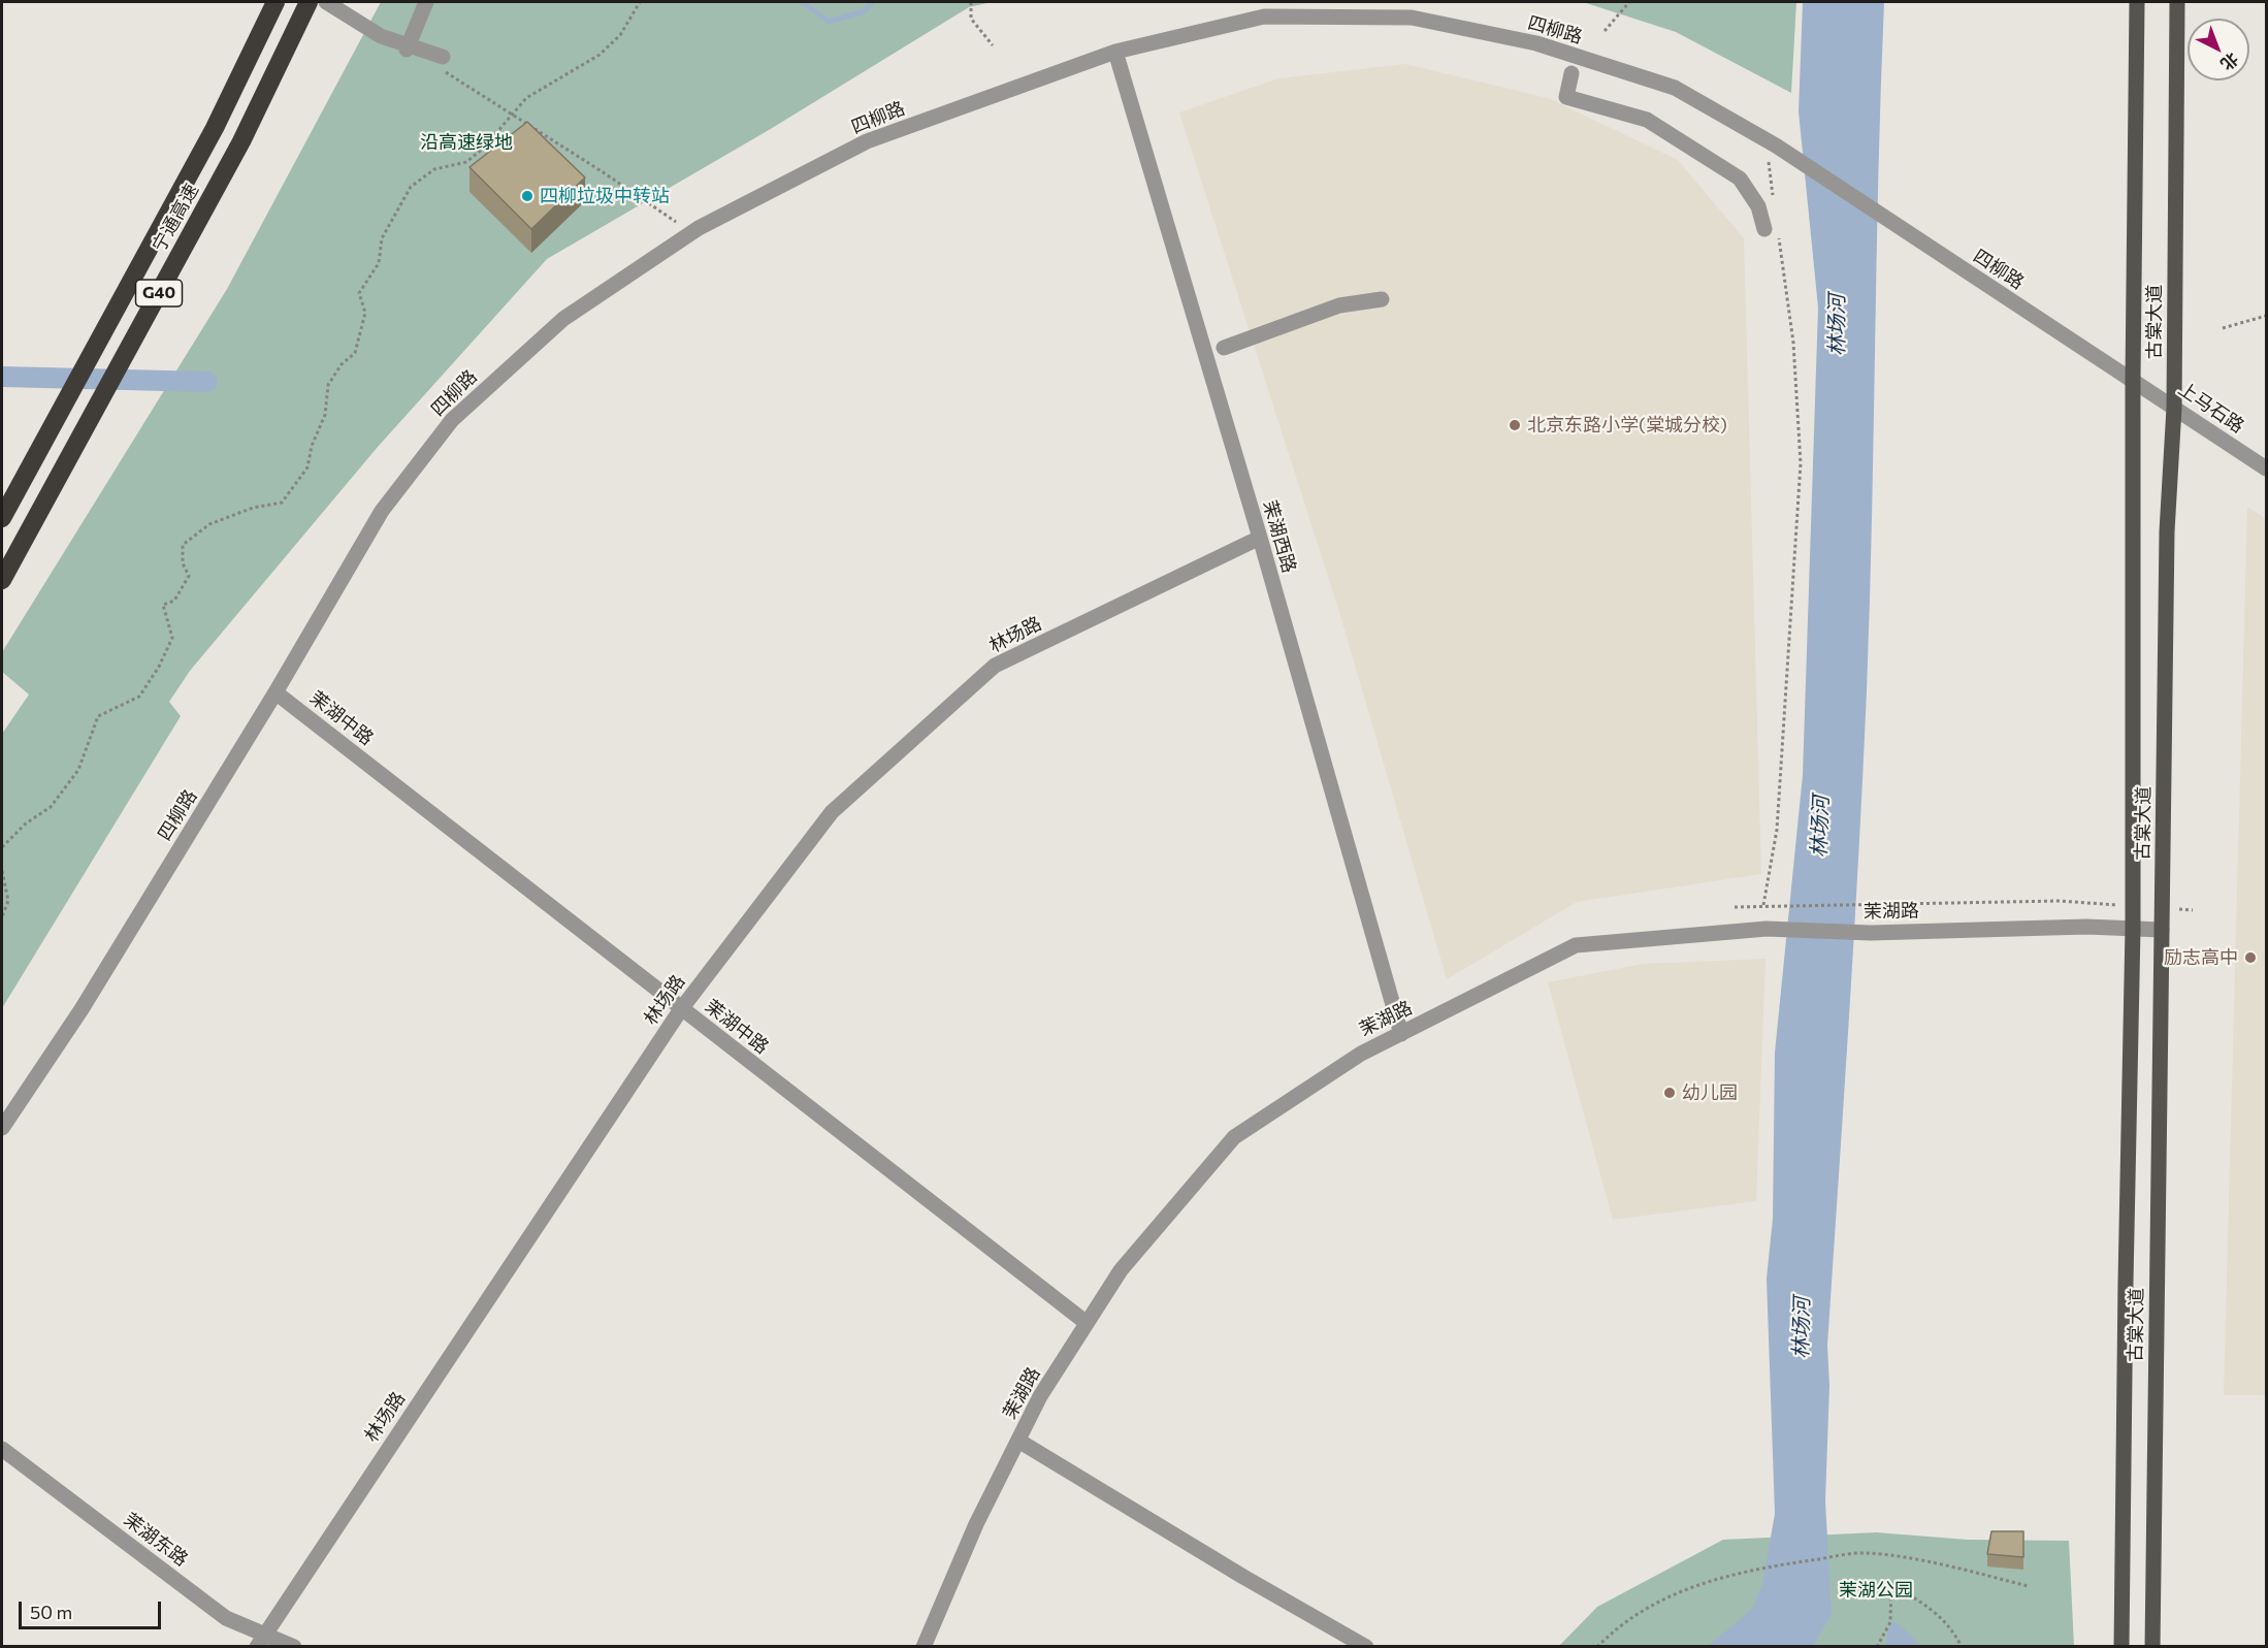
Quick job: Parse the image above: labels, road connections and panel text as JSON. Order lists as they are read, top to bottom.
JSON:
{
  "streets": {
    "highway": ["宁通高速", "G40"],
    "main road": ["古棠大道"],
    "street": [
      "四柳路",
      "上马石路",
      "茉湖西路",
      "林场路",
      "茉湖中路",
      "茉湖路",
      "茉湖东路"
    ]
  },
  "crossings": [
    ["四柳路", "古棠大道"],
    ["四柳路", "上马石路"],
    ["四柳路", "茉湖西路"],
    ["四柳路", "茉湖中路"],
    ["古棠大道", "上马石路"],
    ["古棠大道", "茉湖路"],
    ["茉湖西路", "林场路"],
    ["茉湖西路", "茉湖路"],
    ["林场路", "茉湖中路"],
    ["林场路", "茉湖东路"],
    ["茉湖中路", "茉湖路"]
  ],
  "water": ["林场河"],
  "parks": ["沿高速绿地", "茉湖公园"],
  "places": [
    "四柳垃圾中转站",
    "北京东路小学(棠城分校)",
    "励志高中",
    "幼儿园"
  ],
  "scale_bar": "50 m",
  "north": "bottom right"
}
